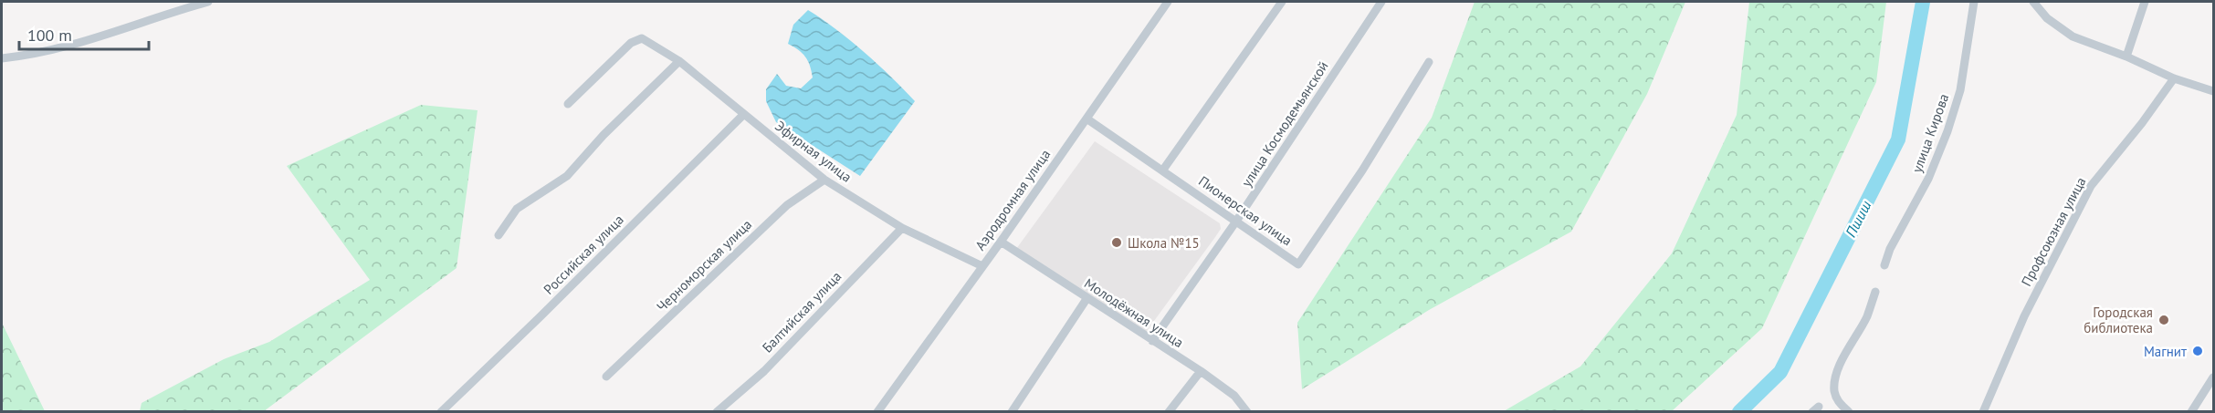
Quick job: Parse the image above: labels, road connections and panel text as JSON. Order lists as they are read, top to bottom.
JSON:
{
  "streets": {
    "street": [
      "улица Космодемьянской",
      "улица Кирова",
      "Эфирная улица",
      "Аэродромная улица",
      "Пионерская улица",
      "Профсоюзная улица",
      "Российская улица",
      "Черноморская улица",
      "Балтийская улица",
      "Молодёжная улица"
    ]
  },
  "crossings": [
    ["улица Космодемьянской", "Пионерская улица"],
    ["улица Космодемьянской", "Молодёжная улица"],
    ["Эфирная улица", "Аэродромная улица"],
    ["Эфирная улица", "Российская улица"],
    ["Эфирная улица", "Черноморская улица"],
    ["Эфирная улица", "Балтийская улица"],
    ["Аэродромная улица", "Пионерская улица"],
    ["Аэродромная улица", "Молодёжная улица"]
  ],
  "water": ["Пшиш"],
  "places": ["Школа №15", "Городская библиотека", "Магнит"],
  "scale_bar": "100 m"
}
